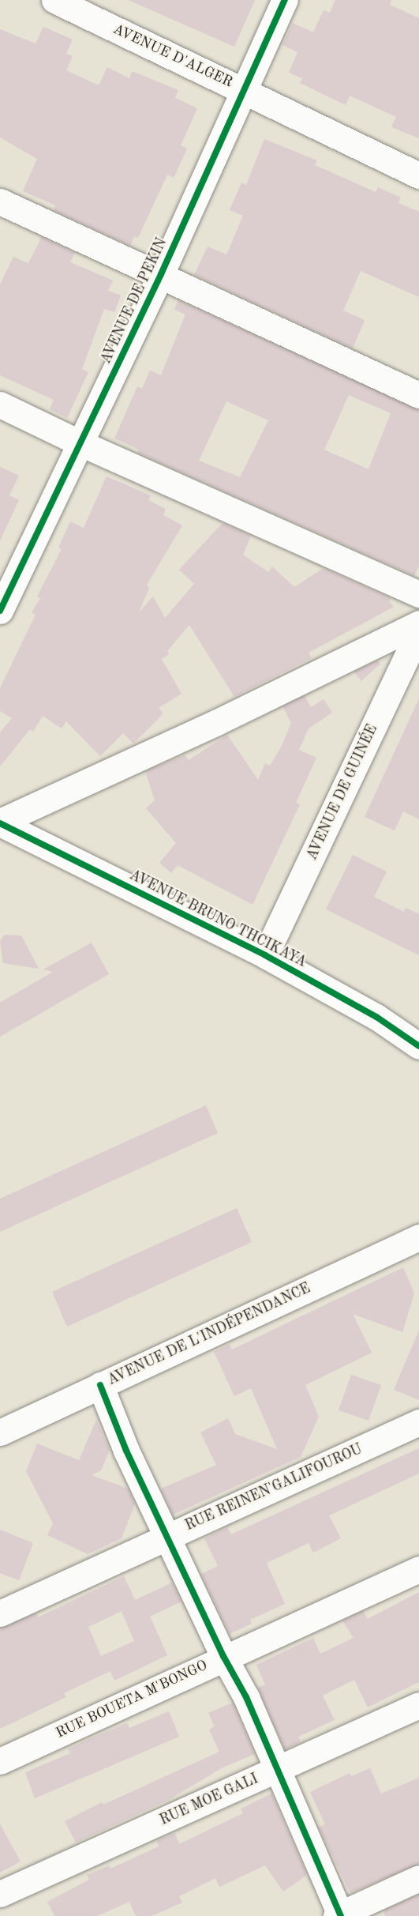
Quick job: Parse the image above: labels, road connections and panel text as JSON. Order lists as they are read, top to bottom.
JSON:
{
  "streets": {
    "street": [
      "AVENUE D'ALGER",
      "AVENUE DE PEKIN",
      "AVENUE DE GUINÉE",
      "AVENUE BRUNO THCIKAYA",
      "AVENUE DE L'INDÉPENDANCE",
      "RUE REINEN'GALIFOUROU",
      "RUE BOUETA M'BONGO",
      "RUE MOE GALI"
    ]
  },
  "crossings": [
    ["AVENUE D'ALGER", "AVENUE DE PEKIN"],
    ["AVENUE DE GUINÉE", "AVENUE BRUNO THCIKAYA"]
  ]
}
